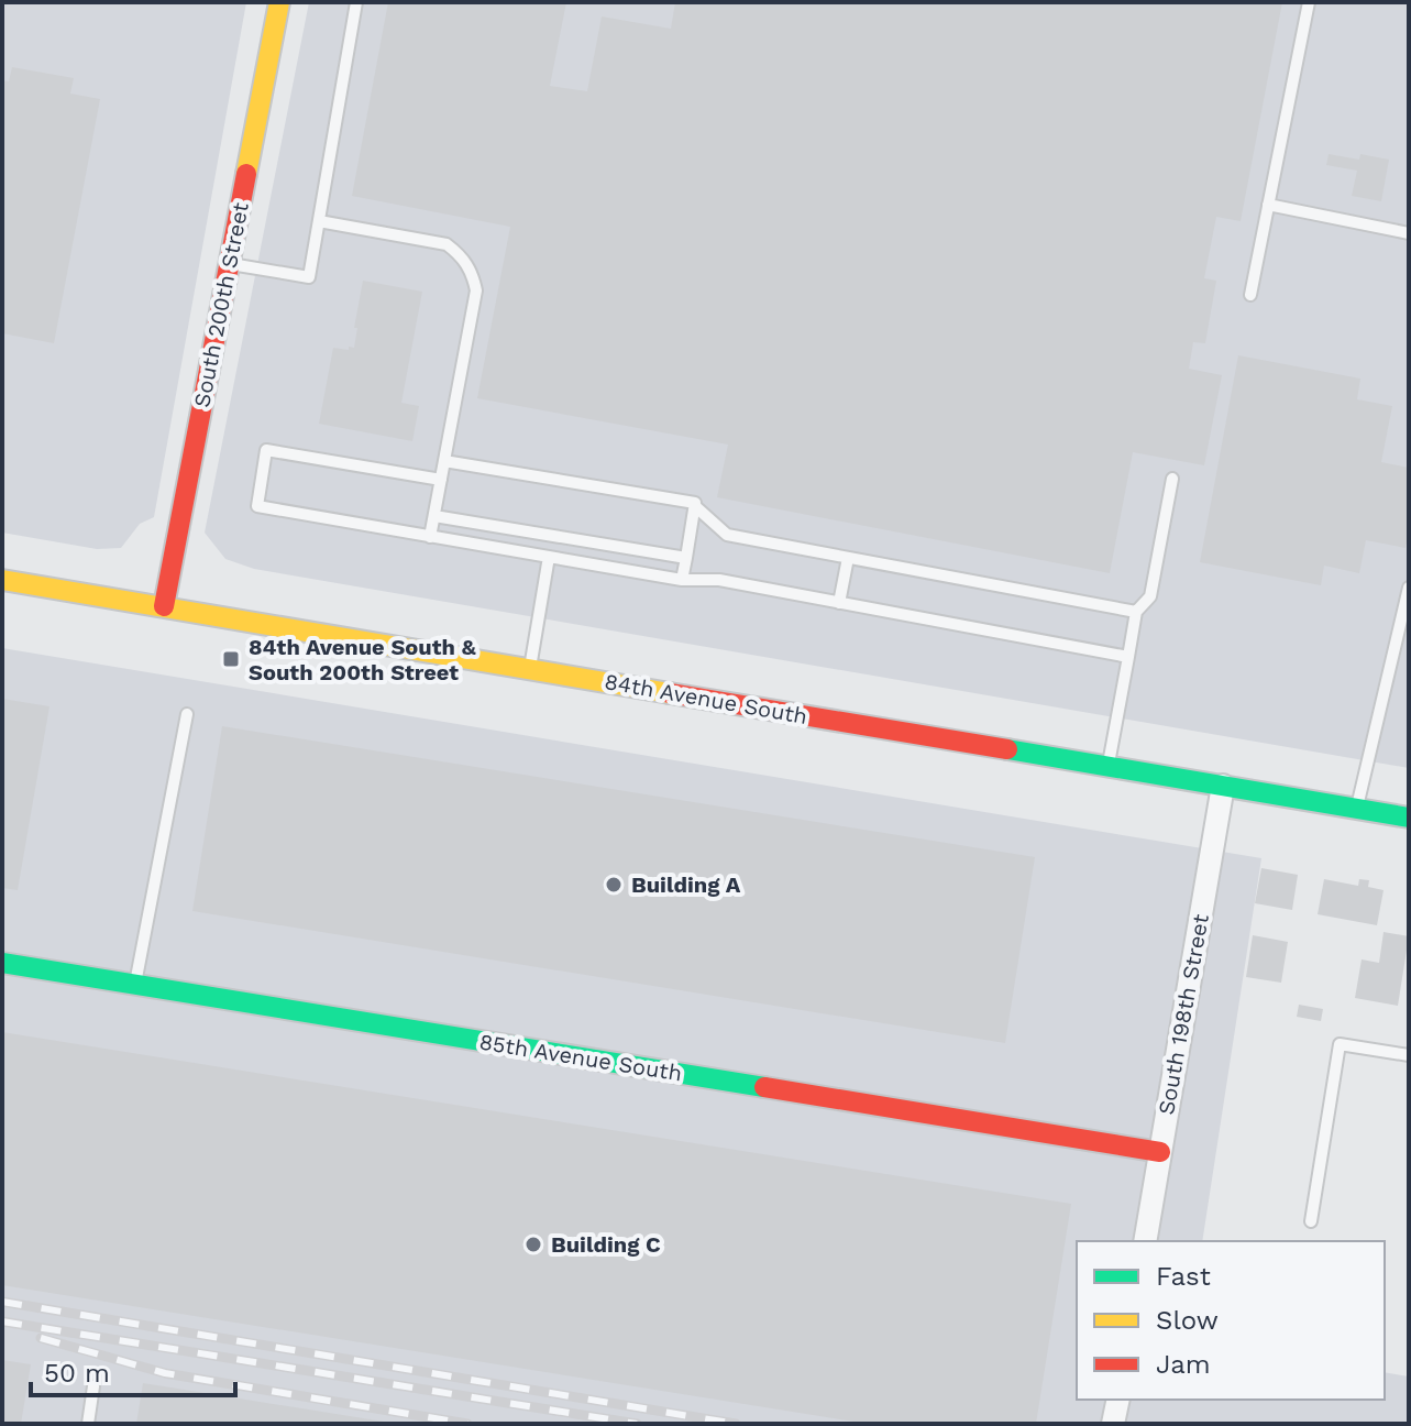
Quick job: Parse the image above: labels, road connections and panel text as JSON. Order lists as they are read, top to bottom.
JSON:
{
  "streets": {
    "street": [
      "South 200th Street",
      "84th Avenue South",
      "South 198th Street",
      "85th Avenue South"
    ]
  },
  "crossings": [
    ["South 200th Street", "84th Avenue South"],
    ["84th Avenue South", "South 198th Street"],
    ["South 198th Street", "85th Avenue South"]
  ],
  "places": {
    "transit": ["84th Avenue South & South 200th Street"],
    "other": ["Building A", "Building C"]
  },
  "legend": ["Fast", "Slow", "Jam"],
  "scale_bar": "50 m"
}
